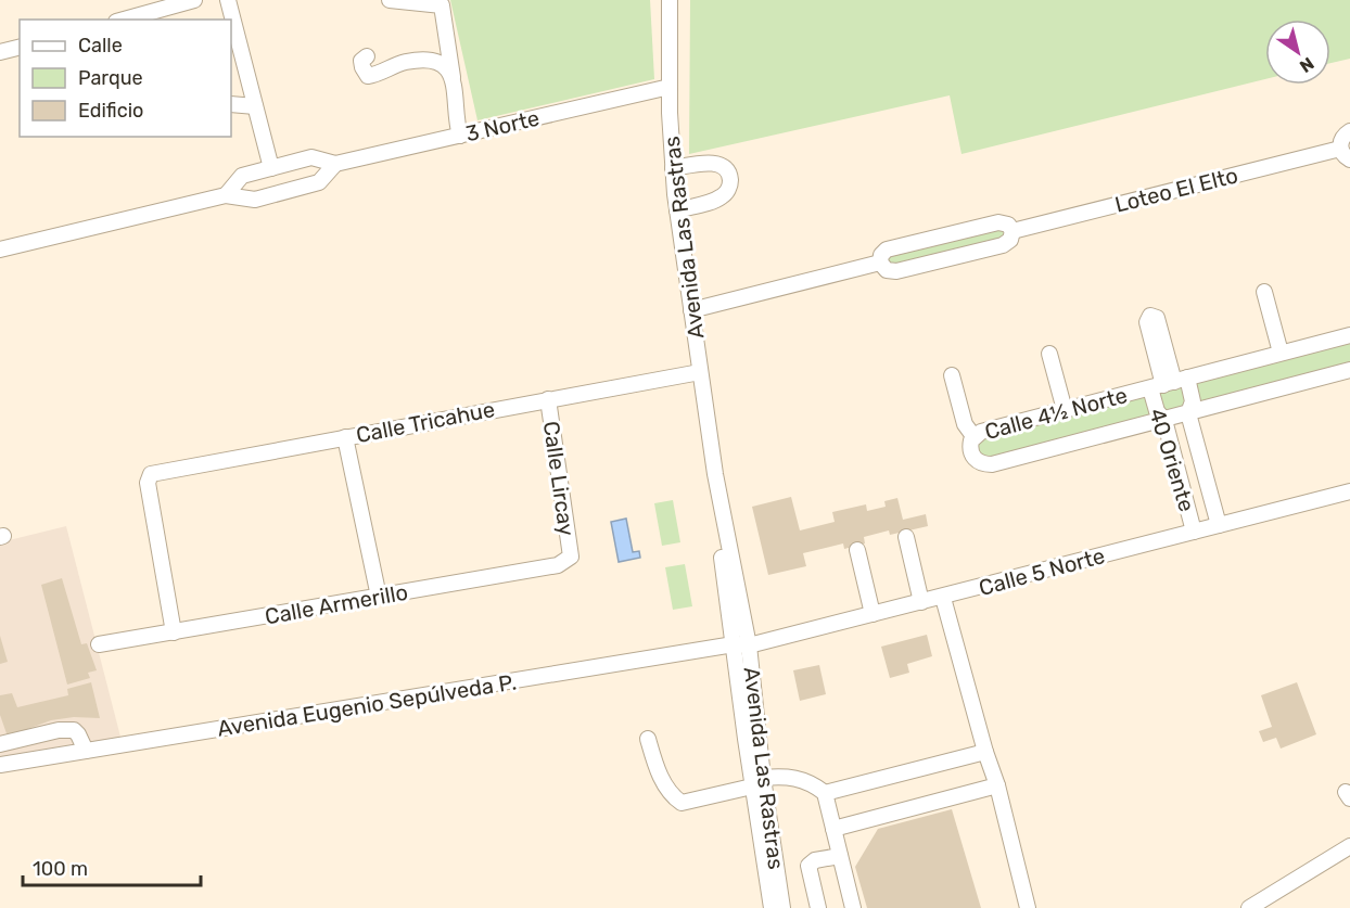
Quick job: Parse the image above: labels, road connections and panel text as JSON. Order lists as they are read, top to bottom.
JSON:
{
  "streets": {
    "street": [
      "3 Norte",
      "Loteo El Elto",
      "Avenida Las Rastras",
      "Calle 4½ Norte",
      "Calle Tricahue",
      "40 Oriente",
      "Calle Lircay",
      "Calle 5 Norte",
      "Calle Armerillo",
      "Avenida Eugenio Sepúlveda P."
    ]
  },
  "crossings": [
    ["3 Norte", "Avenida Las Rastras"],
    ["Loteo El Elto", "Avenida Las Rastras"],
    ["Avenida Las Rastras", "Calle Tricahue"],
    ["Avenida Las Rastras", "Calle 5 Norte"],
    ["Avenida Las Rastras", "Avenida Eugenio Sepúlveda P."],
    ["Calle 4½ Norte", "40 Oriente"],
    ["Calle Tricahue", "Calle Lircay"],
    ["Calle Tricahue", "Calle Armerillo"],
    ["40 Oriente", "Calle 5 Norte"],
    ["Calle Lircay", "Calle Armerillo"],
    ["Calle 5 Norte", "Avenida Eugenio Sepúlveda P."]
  ],
  "legend": ["Calle", "Parque", "Edificio"],
  "scale_bar": "100 m",
  "north": "bottom right"
}
